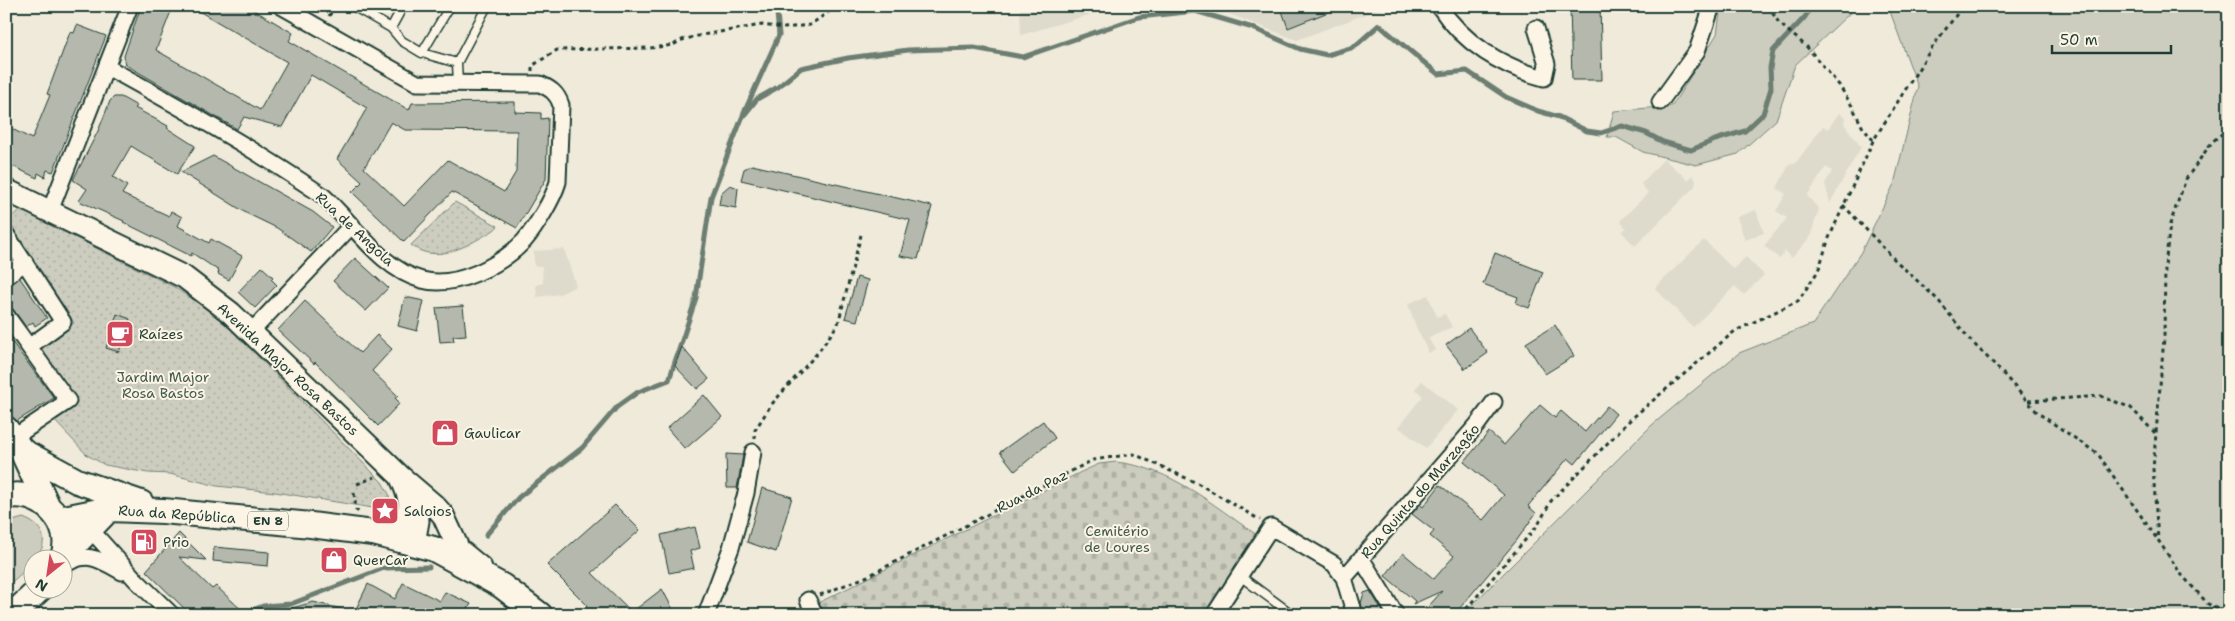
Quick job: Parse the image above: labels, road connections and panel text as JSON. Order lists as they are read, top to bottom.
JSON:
{
  "streets": {
    "main road": ["Rua da República", "EN 8"],
    "street": ["Rua de Angola", "Avenida Major Rosa Bastos", "Rua Quinta do Marzagão"],
    "path": ["Rua da Paz"]
  },
  "crossings": [
    ["Rua da República", "EN 8"]
  ],
  "parks": ["Jardim Major Rosa Bastos", "Cemitério de Loures"],
  "places": {
    "cafe": ["Raízes"],
    "shop": ["Gaulicar", "QuerCar"],
    "place": ["Saloios"],
    "fuel station": ["Prio"]
  },
  "scale_bar": "50 m",
  "north": "bottom left"
}
